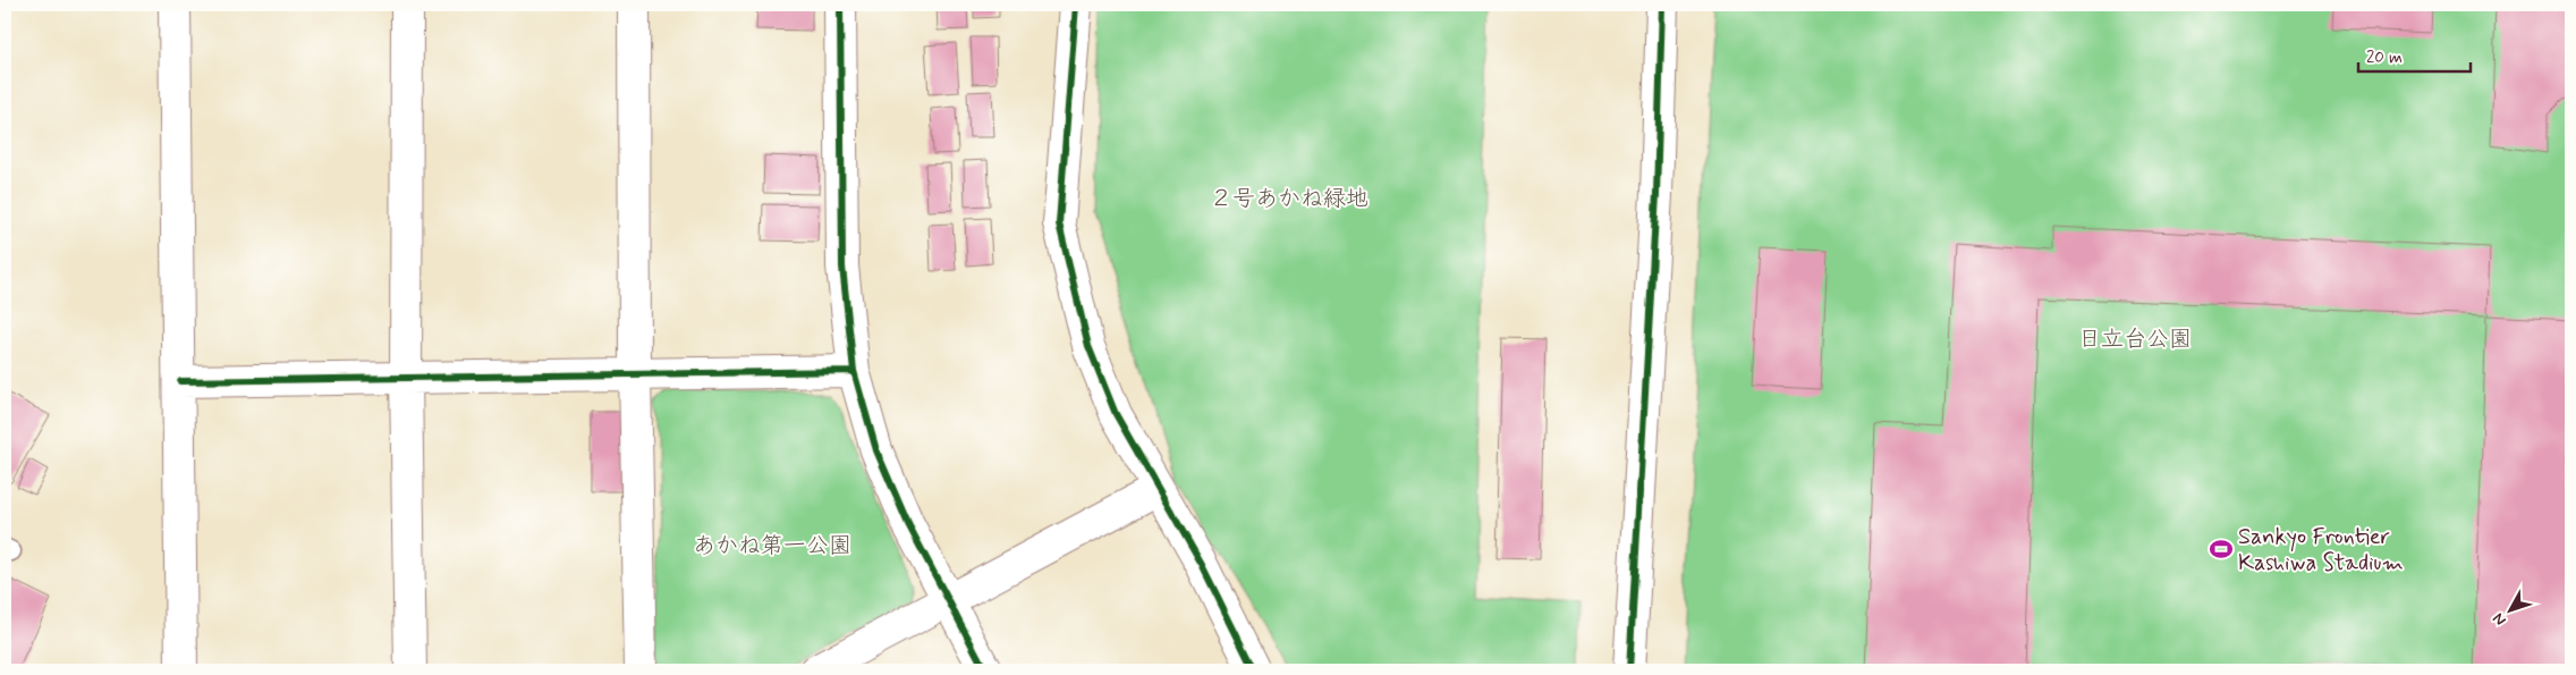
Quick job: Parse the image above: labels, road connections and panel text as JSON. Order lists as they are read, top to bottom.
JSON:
{
  "parks": ["２号あかね緑地", "日立台公園", "あかね第一公園"],
  "places": {
    "sports": ["Sankyo Frontier Kashiwa Stadium"]
  },
  "scale_bar": "20 m",
  "north": "bottom left"
}
